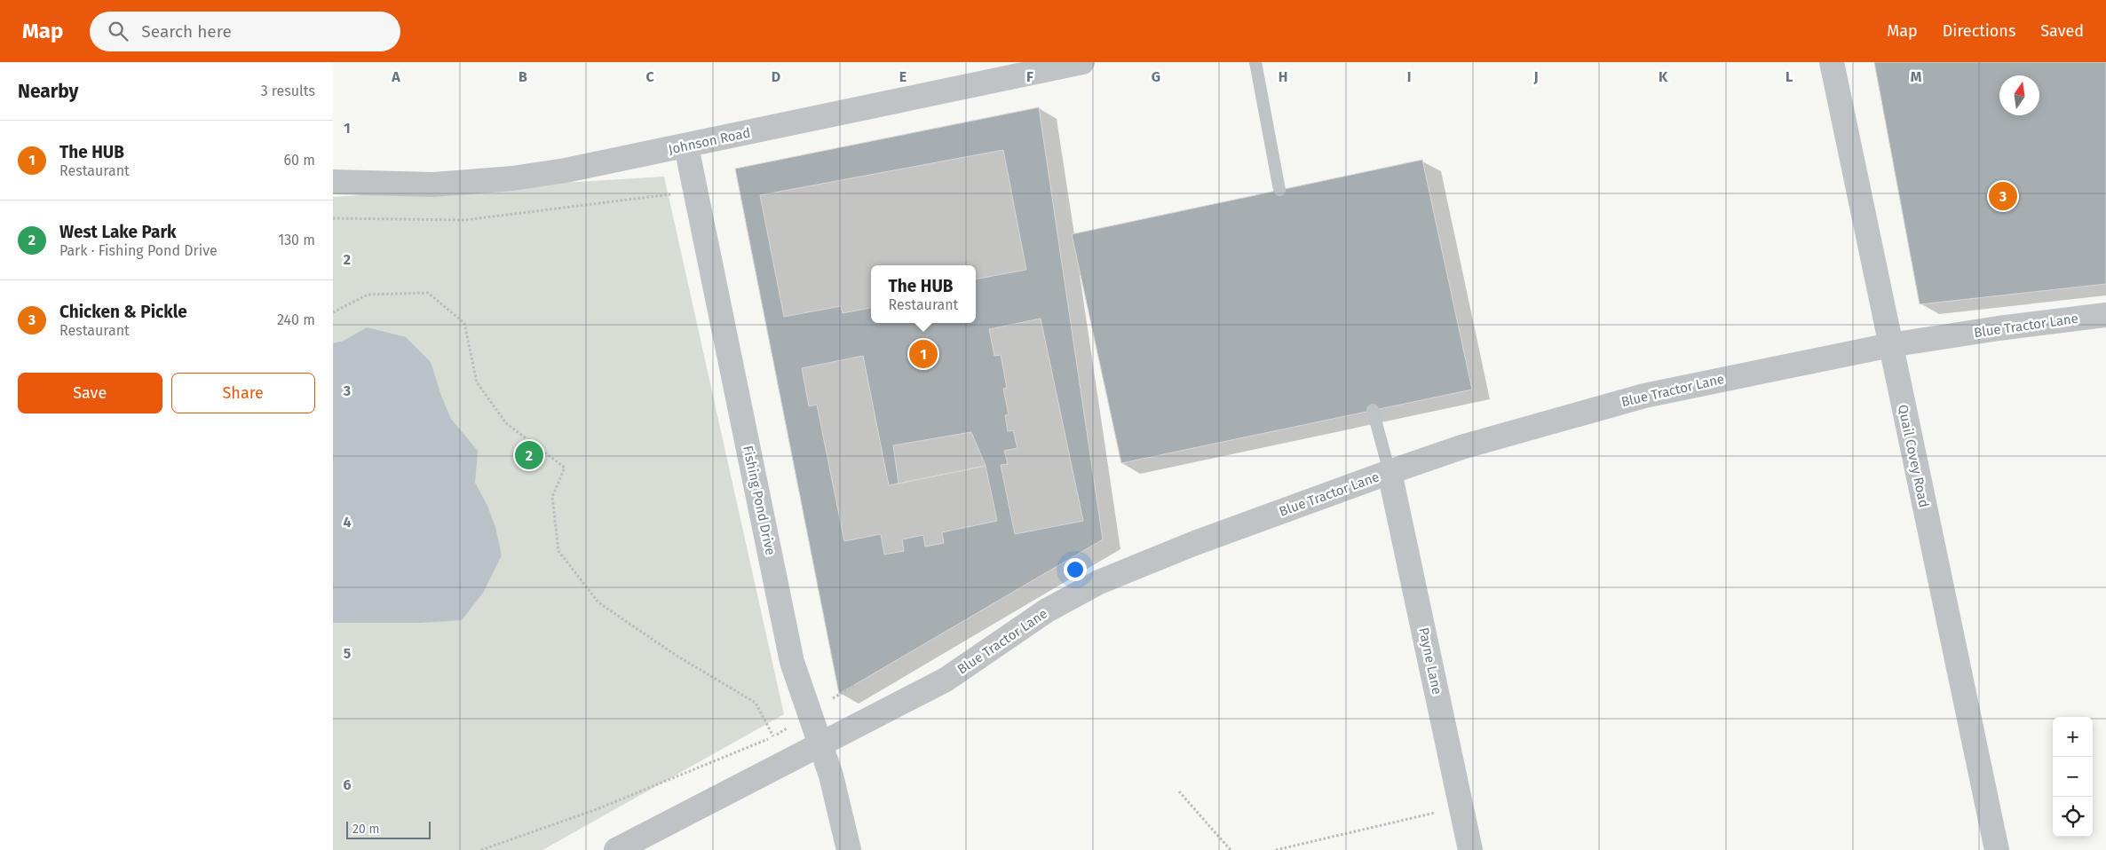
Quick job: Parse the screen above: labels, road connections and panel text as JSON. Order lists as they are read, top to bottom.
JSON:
{
  "streets": {
    "street": [
      "Johnson Road",
      "Blue Tractor Lane",
      "Quail Covey Road",
      "Fishing Pond Drive",
      "Payne Lane"
    ]
  },
  "crossings": [
    ["Johnson Road", "Fishing Pond Drive"],
    ["Blue Tractor Lane", "Quail Covey Road"],
    ["Blue Tractor Lane", "Fishing Pond Drive"],
    ["Blue Tractor Lane", "Payne Lane"]
  ],
  "scale_bar": "20 m",
  "north": "top",
  "page": {
    "header": "Map",
    "search": "Search here",
    "nav": ["Map", "Directions", "Saved"],
    "heading": ["Nearby", "3 results"],
    "list": [
      {
        "mark": "1",
        "name": "The HUB",
        "note": "Restaurant",
        "value": "60 m"
      },
      {
        "mark": "2",
        "name": "West Lake Park",
        "note": "Park · Fishing Pond Drive",
        "value": "130 m"
      },
      {
        "mark": "3",
        "name": "Chicken & Pickle",
        "note": "Restaurant",
        "value": "240 m"
      }
    ],
    "pins": ["3", "1", "2"],
    "popup": ["The HUB", "Restaurant"],
    "buttons": ["Save", "Share"],
    "map_buttons": ["+", "−"],
    "scale": "20 m"
  },
  "grid": {
    "columns": [
      "A",
      "B",
      "C",
      "D",
      "E",
      "F",
      "G",
      "H",
      "I",
      "J",
      "K",
      "L",
      "M"
    ],
    "rows": [
      "1",
      "2",
      "3",
      "4",
      "5",
      "6"
    ]
  }
}
